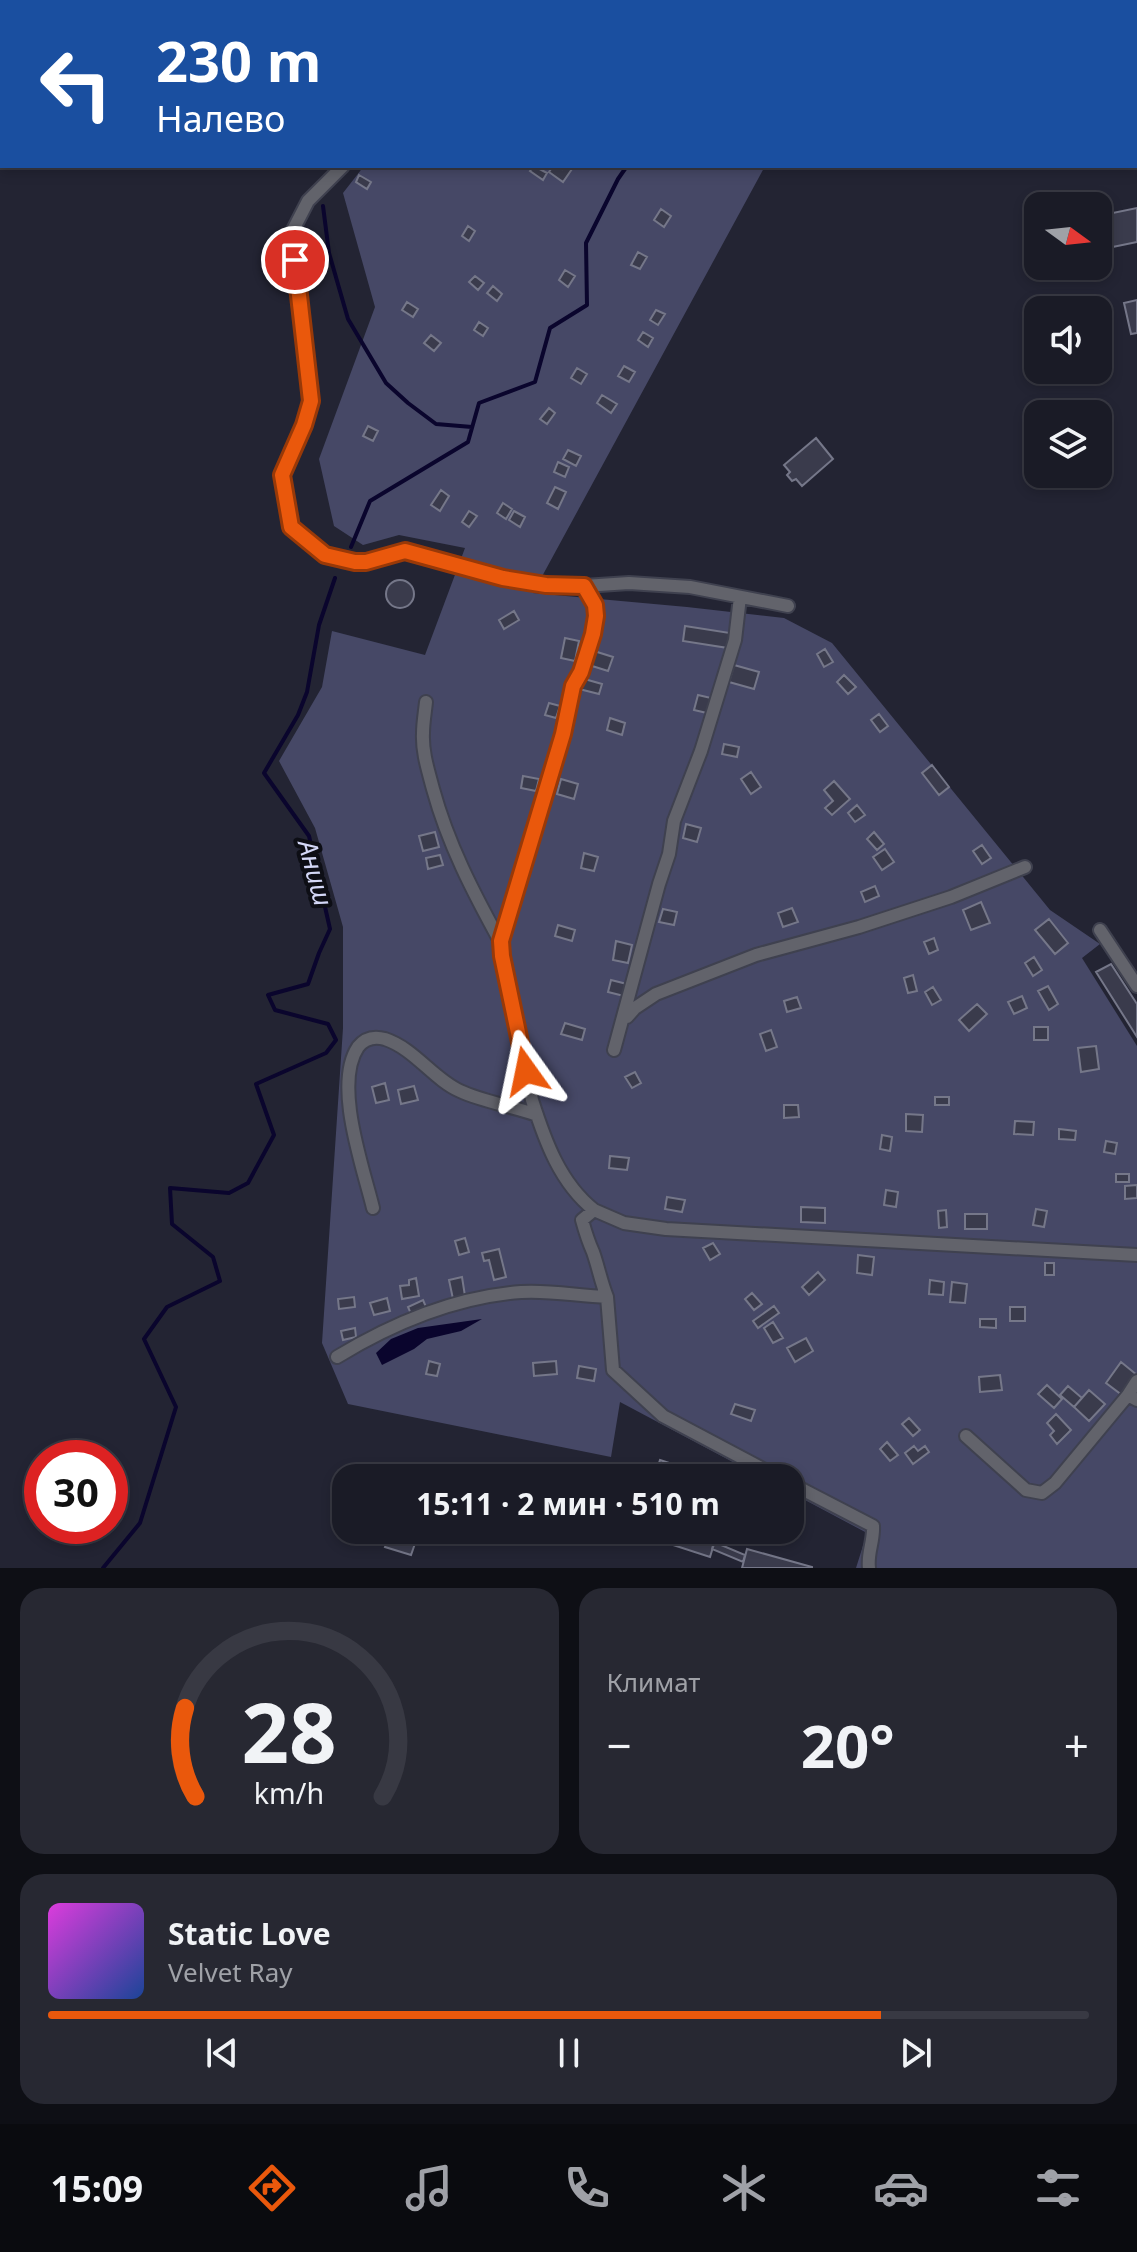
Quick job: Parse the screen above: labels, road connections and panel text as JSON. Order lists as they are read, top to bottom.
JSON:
{
  "water": ["Аниш"],
  "north": "right",
  "page": {
    "turn": ["230 m", "Налево"],
    "limit": "30",
    "trip": "15:11 · 2 мин · 510 m",
    "tile": "Климат",
    "heat": ["−", "20°", "+"],
    "song": ["Static Love", "Velvet Ray"],
    "tabs": "15:09",
    "gauge": ["28", "km/h"]
  }
}
